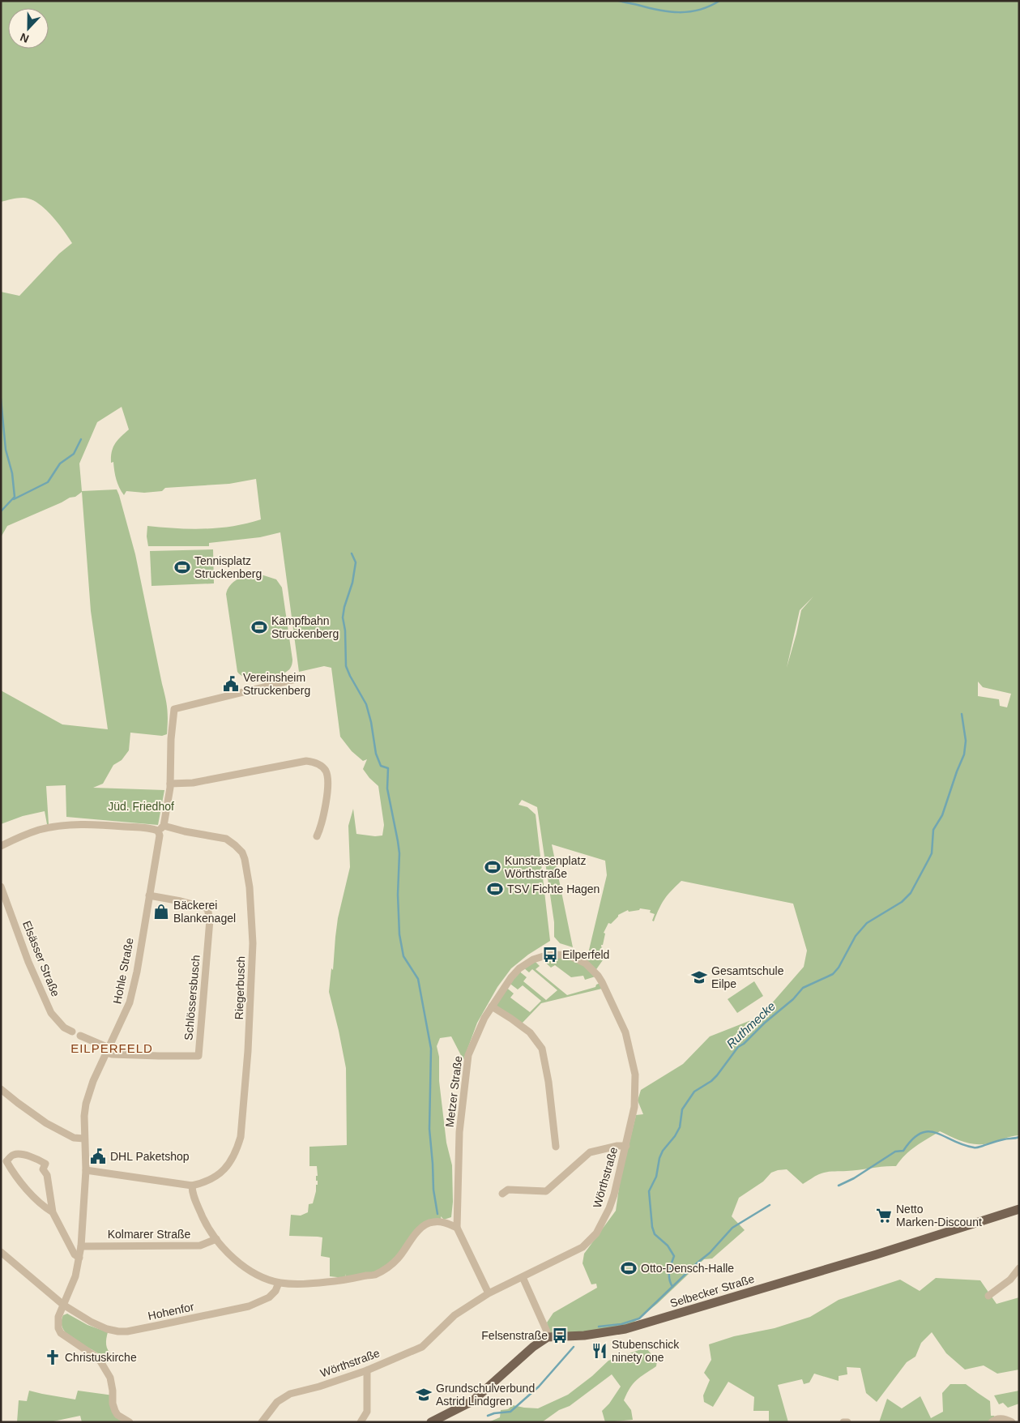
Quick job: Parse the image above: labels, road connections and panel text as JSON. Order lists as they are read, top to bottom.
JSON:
{
  "streets": {
    "main road": ["Selbecker Straße"],
    "street": [
      "Elsässer Straße",
      "Hohle Straße",
      "Riegerbusch",
      "Schlössersbusch",
      "Metzer Straße",
      "Wörthstraße",
      "Kolmarer Straße",
      "Hohenfor"
    ]
  },
  "crossings": [
    ["Hohle Straße", "Riegerbusch"],
    ["Hohle Straße", "Schlössersbusch"],
    ["Hohle Straße", "Kolmarer Straße"],
    ["Hohle Straße", "Hohenfor"],
    ["Metzer Straße", "Wörthstraße"]
  ],
  "districts": ["EILPERFELD"],
  "water": ["Ruthmecke"],
  "parks": ["Jüd. Friedhof"],
  "places": {
    "sports": [
      "Tennisplatz Struckenberg",
      "Kampfbahn Struckenberg",
      "Kunstrasenplatz Wörthstraße",
      "TSV Fichte Hagen",
      "Otto-Densch-Halle"
    ],
    "public building": ["Vereinsheim Struckenberg", "DHL Paketshop"],
    "shop": ["Bäckerei Blankenagel"],
    "bus stop": ["Eilperfeld", "Felsenstraße"],
    "school or university": ["Gesamtschule Eilpe", "Grundschulverbund Astrid Lindgren"],
    "supermarket": ["Netto Marken-Discount"],
    "restaurant": ["Stubenschick ninety one"],
    "church": ["Christuskirche"]
  },
  "north": "bottom"
}
